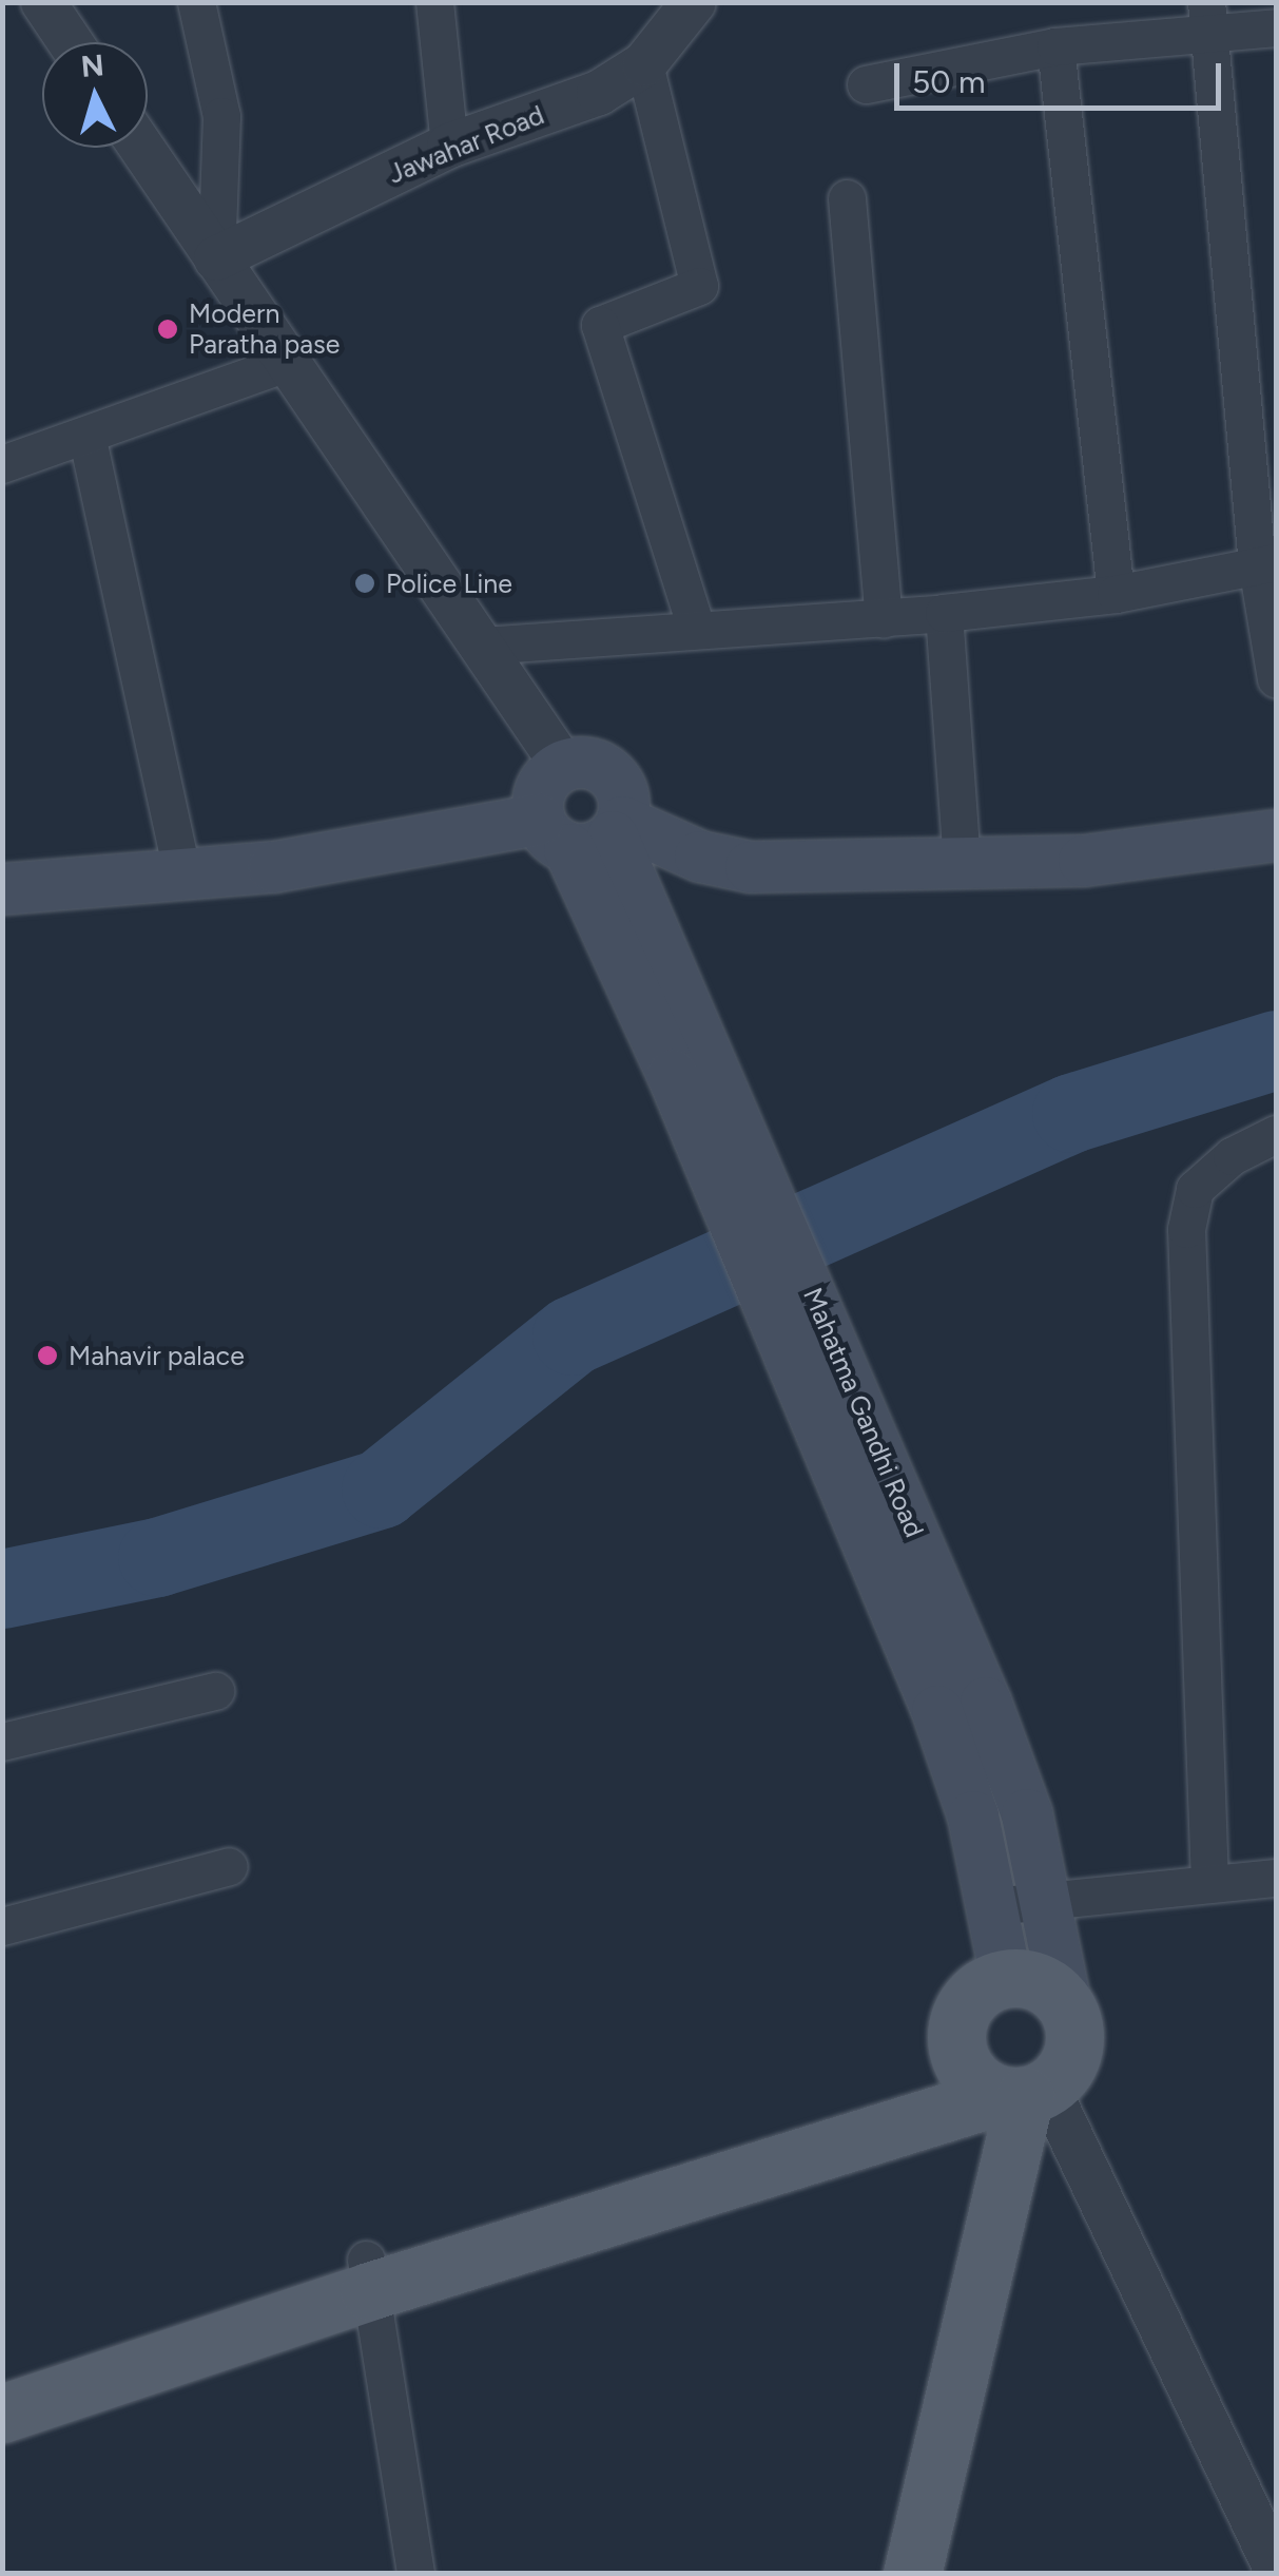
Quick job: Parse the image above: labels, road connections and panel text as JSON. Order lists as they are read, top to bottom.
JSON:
{
  "streets": {
    "main road": ["Mahatma Gandhi Road"],
    "street": ["Jawahar Road"]
  },
  "places": ["Modern Paratha pase", "Police Line", "Mahavir palace"],
  "scale_bar": "50 m",
  "north": "top"
}
